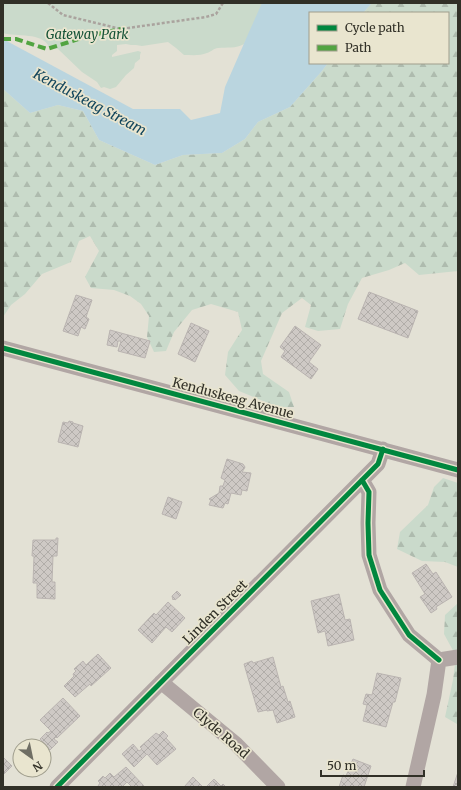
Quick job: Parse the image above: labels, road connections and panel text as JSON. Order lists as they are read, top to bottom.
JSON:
{
  "streets": {
    "street": ["Kenduskeag Avenue", "Linden Street", "Clyde Road"]
  },
  "crossings": [
    ["Kenduskeag Avenue", "Linden Street"],
    ["Linden Street", "Clyde Road"]
  ],
  "water": ["Kenduskeag Stream"],
  "parks": ["Gateway Park"],
  "legend": ["Cycle path", "Path"],
  "scale_bar": "50 m",
  "north": "bottom right"
}
